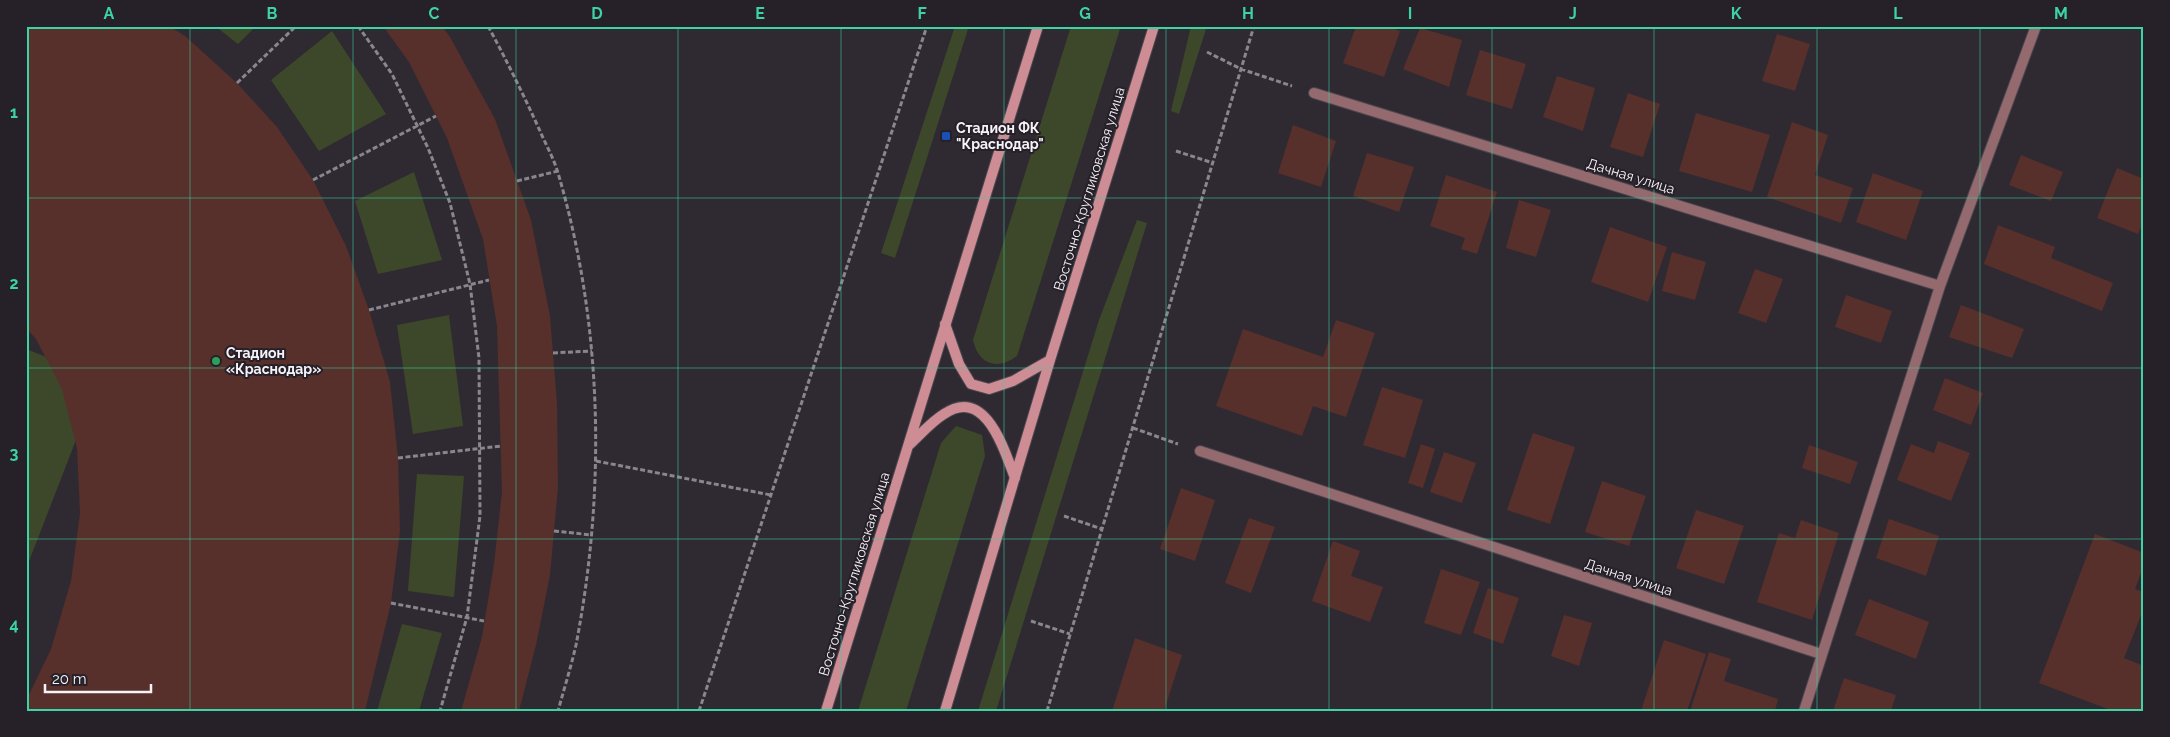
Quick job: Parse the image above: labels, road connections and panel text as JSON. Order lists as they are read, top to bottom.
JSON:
{
  "streets": {
    "main road": ["Восточно-Кругликовская улица"],
    "street": ["Дачная улица"]
  },
  "places": {
    "transit": ["Стадион ФК \"Краснодар\""],
    "other": ["Стадион «Краснодар»"]
  },
  "scale_bar": "20 m",
  "grid": {
    "columns": [
      "A",
      "B",
      "C",
      "D",
      "E",
      "F",
      "G",
      "H",
      "I",
      "J",
      "K",
      "L",
      "M"
    ],
    "rows": [
      "1",
      "2",
      "3",
      "4"
    ]
  }
}
